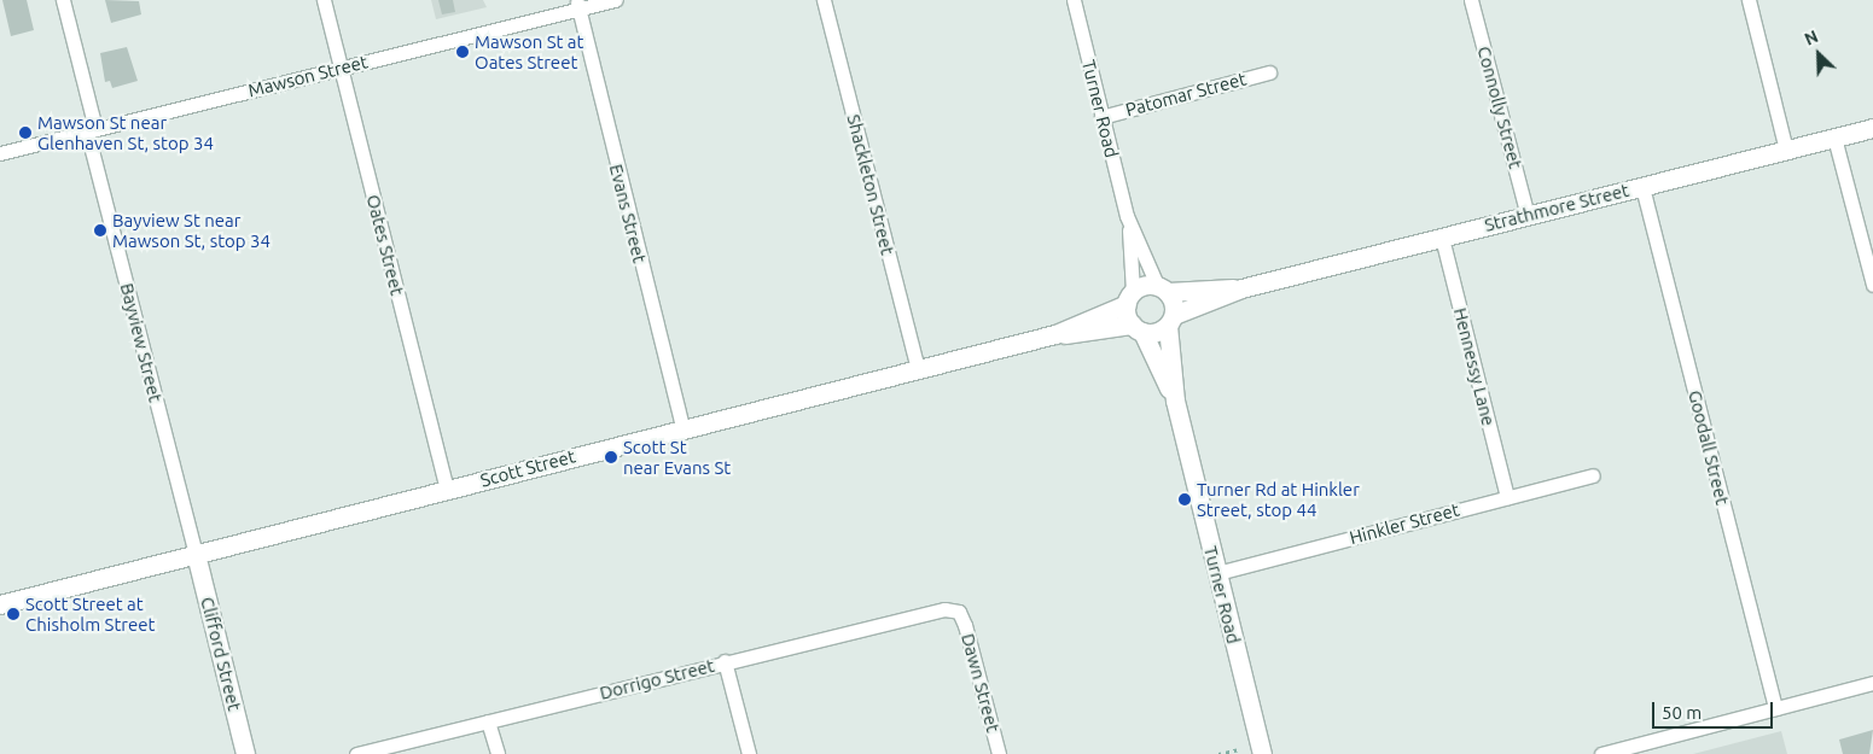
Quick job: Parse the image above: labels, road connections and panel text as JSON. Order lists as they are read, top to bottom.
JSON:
{
  "streets": {
    "street": [
      "Mawson Street",
      "Patomar Street",
      "Connolly Street",
      "Turner Road",
      "Shackleton Street",
      "Strathmore Street",
      "Evans Street",
      "Oates Street",
      "Bayview Street",
      "Hennessy Lane",
      "Goodall Street",
      "Scott Street",
      "Hinkler Street",
      "Clifford Street",
      "Dorrigo Street",
      "Dawn Street"
    ]
  },
  "crossings": [
    ["Mawson Street", "Evans Street"],
    ["Mawson Street", "Oates Street"],
    ["Mawson Street", "Bayview Street"],
    ["Patomar Street", "Turner Road"],
    ["Connolly Street", "Strathmore Street"],
    ["Turner Road", "Strathmore Street"],
    ["Turner Road", "Scott Street"],
    ["Turner Road", "Hinkler Street"],
    ["Shackleton Street", "Scott Street"],
    ["Strathmore Street", "Hennessy Lane"],
    ["Strathmore Street", "Goodall Street"],
    ["Evans Street", "Scott Street"],
    ["Oates Street", "Scott Street"],
    ["Bayview Street", "Scott Street"],
    ["Bayview Street", "Clifford Street"],
    ["Hennessy Lane", "Hinkler Street"],
    ["Scott Street", "Clifford Street"],
    ["Dorrigo Street", "Dawn Street"]
  ],
  "places": [
    "Mawson St at Oates Street",
    "Mawson St near Glenhaven St, stop 34",
    "Bayview St near Mawson St, stop 34",
    "Scott St near Evans St",
    "Turner Rd at Hinkler Street, stop 44",
    "Scott Street at Chisholm Street"
  ],
  "scale_bar": "50 m",
  "north": "top left"
}
